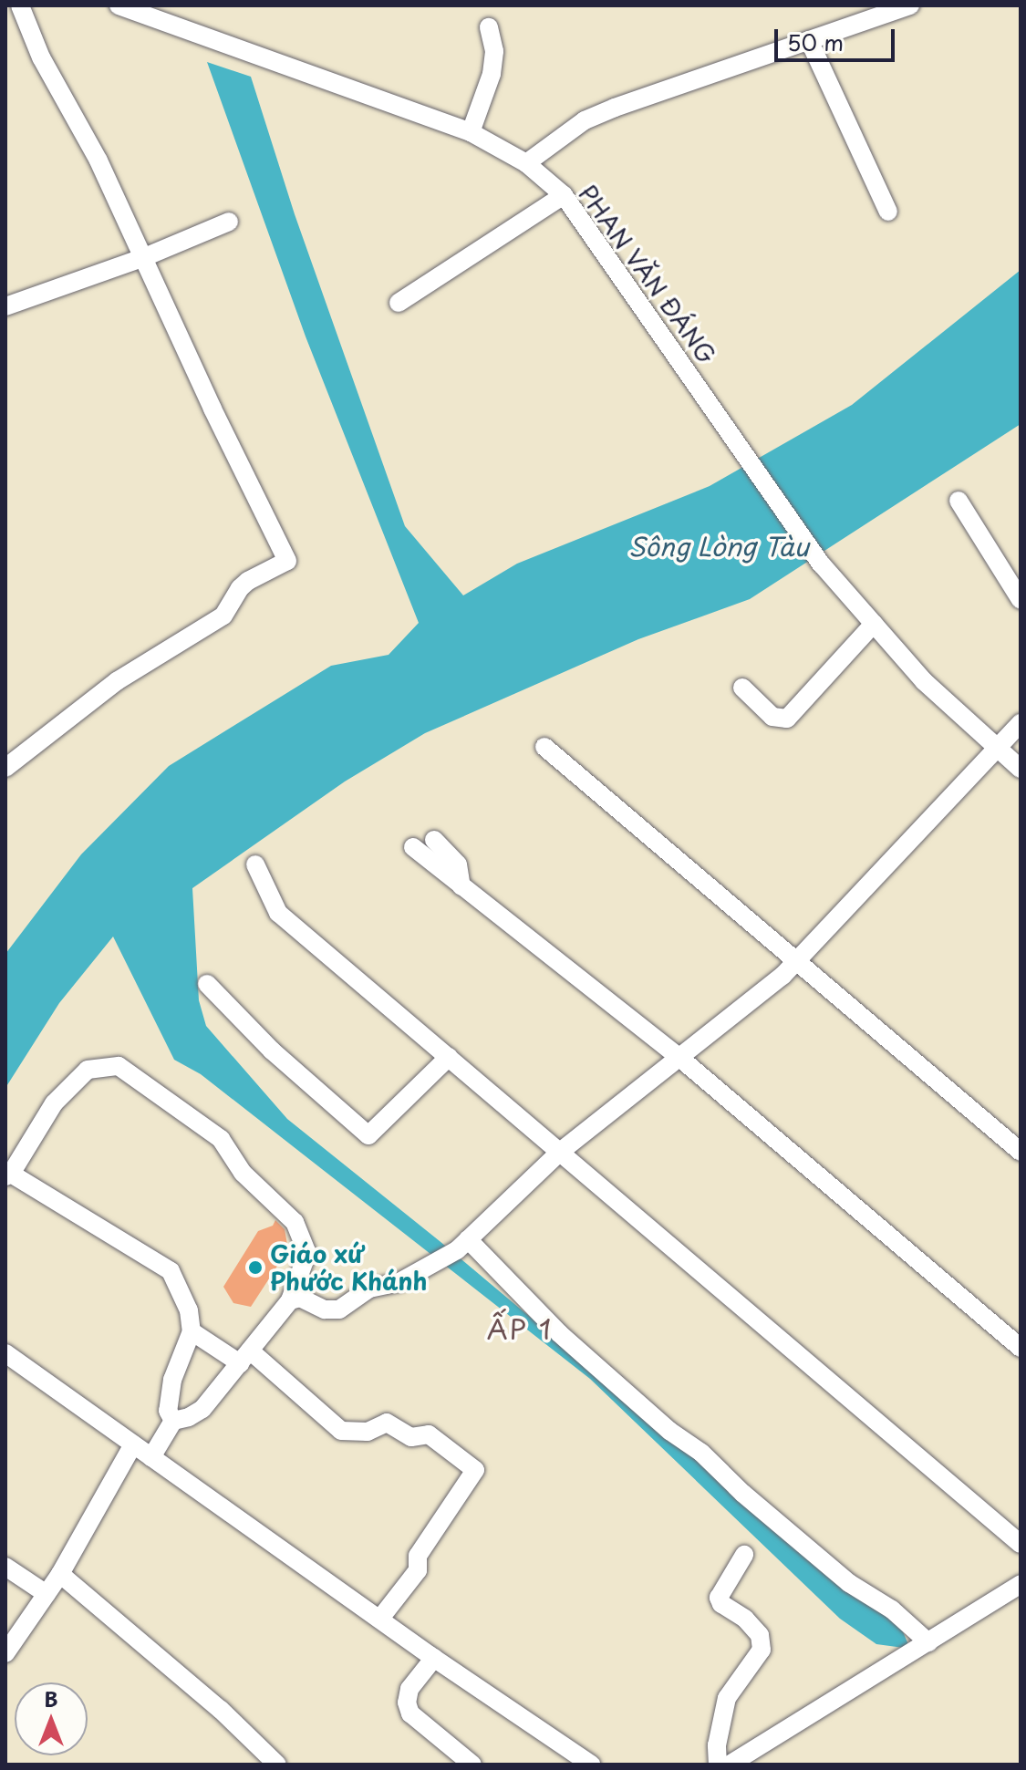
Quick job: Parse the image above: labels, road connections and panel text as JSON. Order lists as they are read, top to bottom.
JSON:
{
  "streets": {
    "street": ["PHAN VĂN ĐÁNG"]
  },
  "districts": ["ẤP 1"],
  "water": ["Sông Lòng Tàu"],
  "places": ["Giáo xứ Phước Khánh"],
  "scale_bar": "50 m",
  "north": "top"
}
